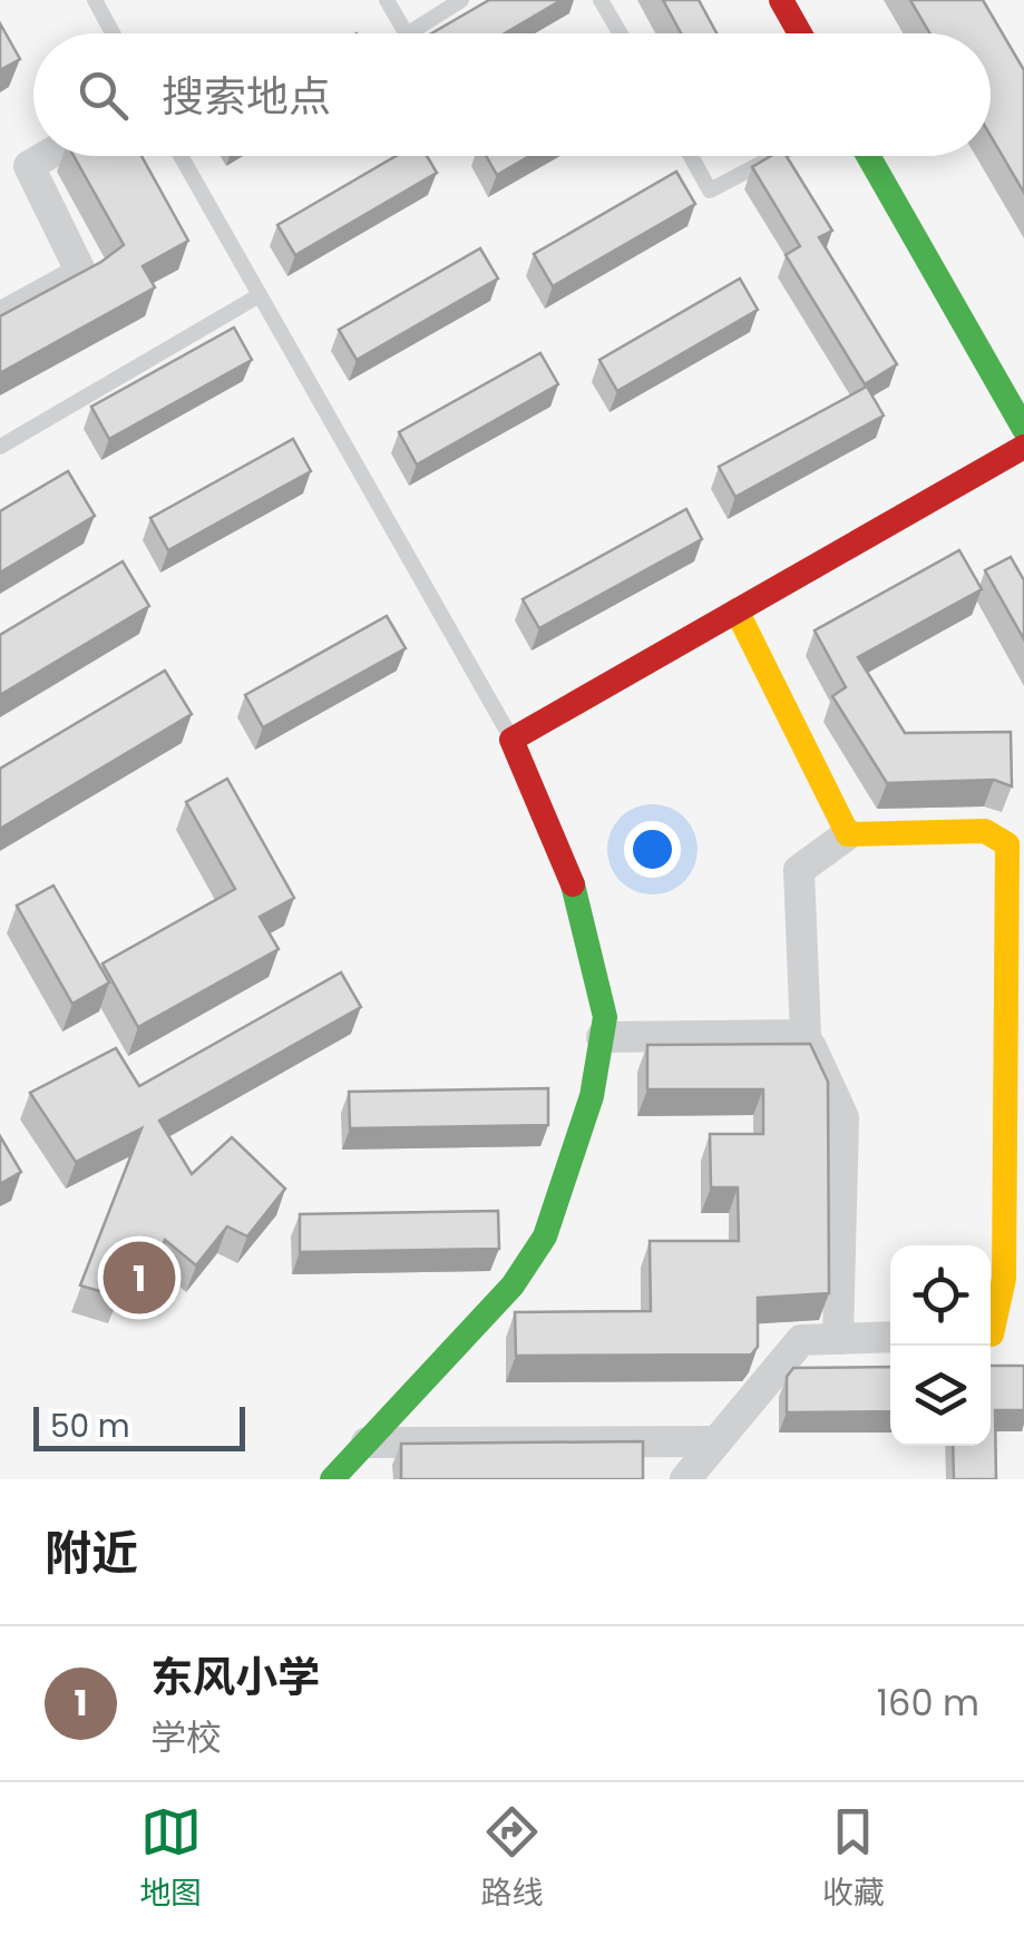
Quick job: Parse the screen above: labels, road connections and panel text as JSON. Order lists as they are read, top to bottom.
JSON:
{
  "scale_bar": "50 m",
  "page": {
    "search": "搜索地点",
    "pins": "1",
    "scale": "50 m",
    "heading": "附近",
    "list": [
      {
        "mark": "1",
        "name": "东风小学",
        "note": "学校",
        "value": "160 m"
      }
    ],
    "nav": ["地图", "路线", "收藏"]
  }
}
